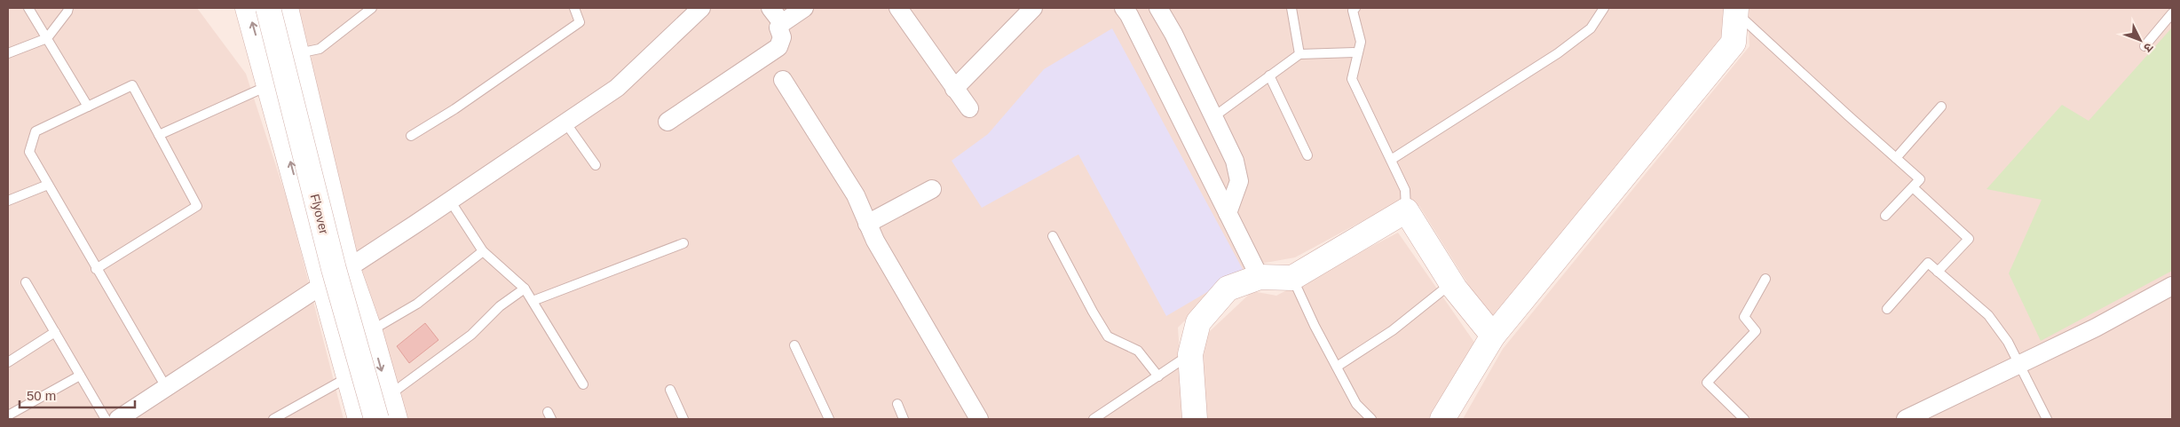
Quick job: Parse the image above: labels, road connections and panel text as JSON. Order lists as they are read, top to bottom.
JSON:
{
  "streets": {
    "main road": ["Flyover"]
  },
  "scale_bar": "50 m",
  "north": "bottom right"
}
